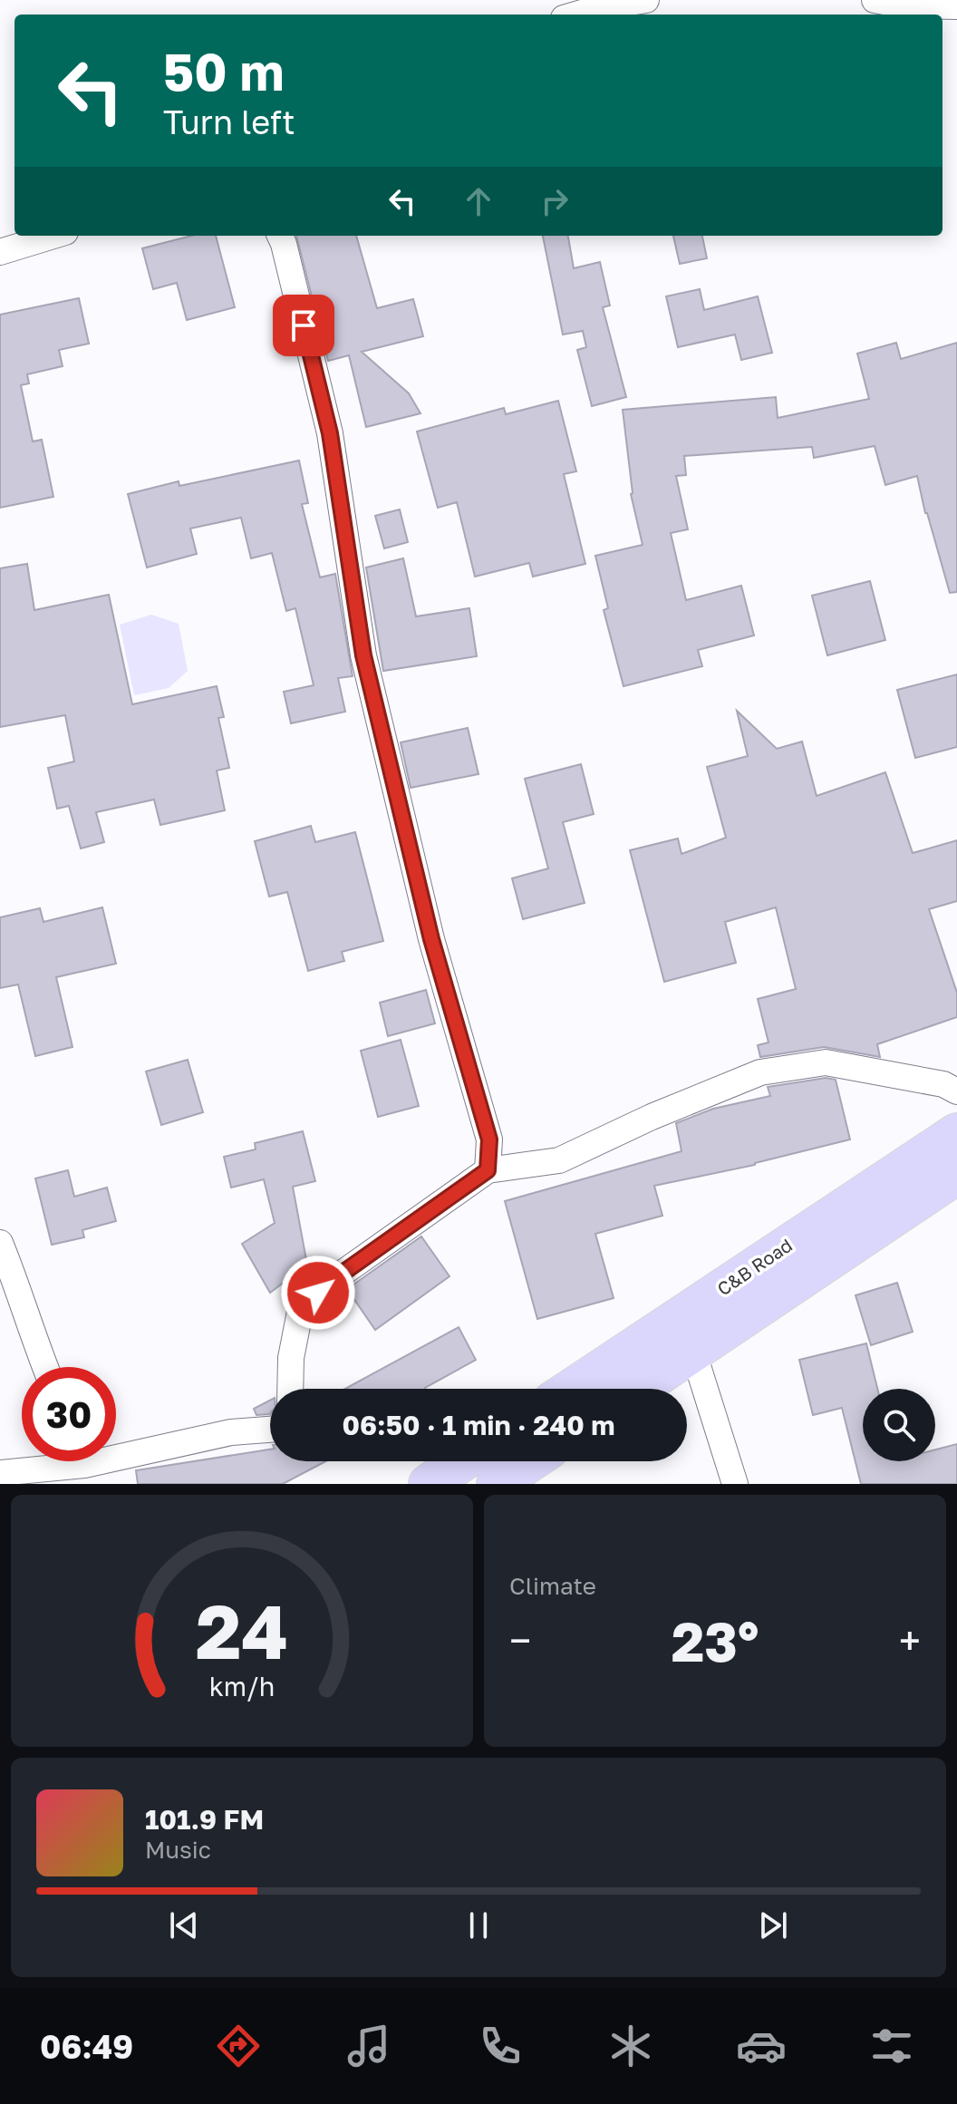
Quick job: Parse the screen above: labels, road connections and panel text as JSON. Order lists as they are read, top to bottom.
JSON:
{
  "streets": {
    "highway": ["C&B Road"]
  },
  "page": {
    "turn": ["50 m", "Turn left"],
    "limit": "30",
    "trip": "06:50 · 1 min · 240 m",
    "tile": "Climate",
    "heat": ["−", "23°", "+"],
    "song": ["101.9 FM", "Music"],
    "tabs": "06:49",
    "gauge": ["24", "km/h"]
  }
}
